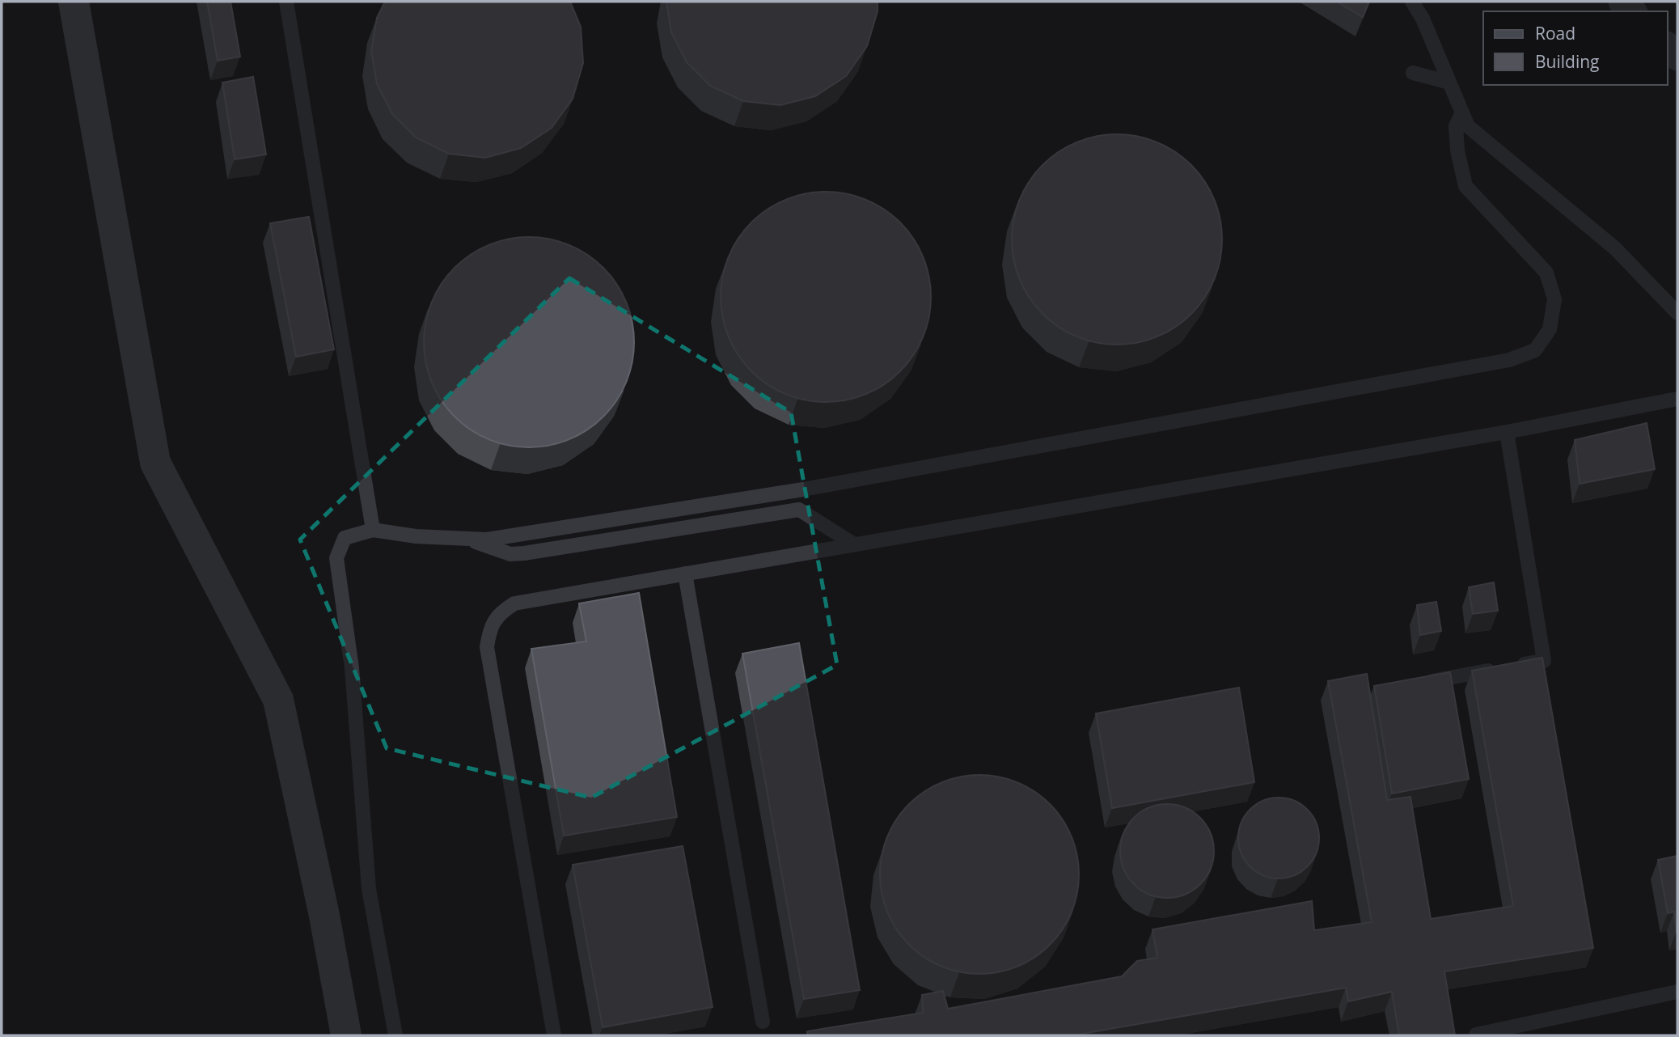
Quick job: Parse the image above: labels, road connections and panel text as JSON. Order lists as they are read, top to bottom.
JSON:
{
  "legend": ["Road", "Building"]
}
